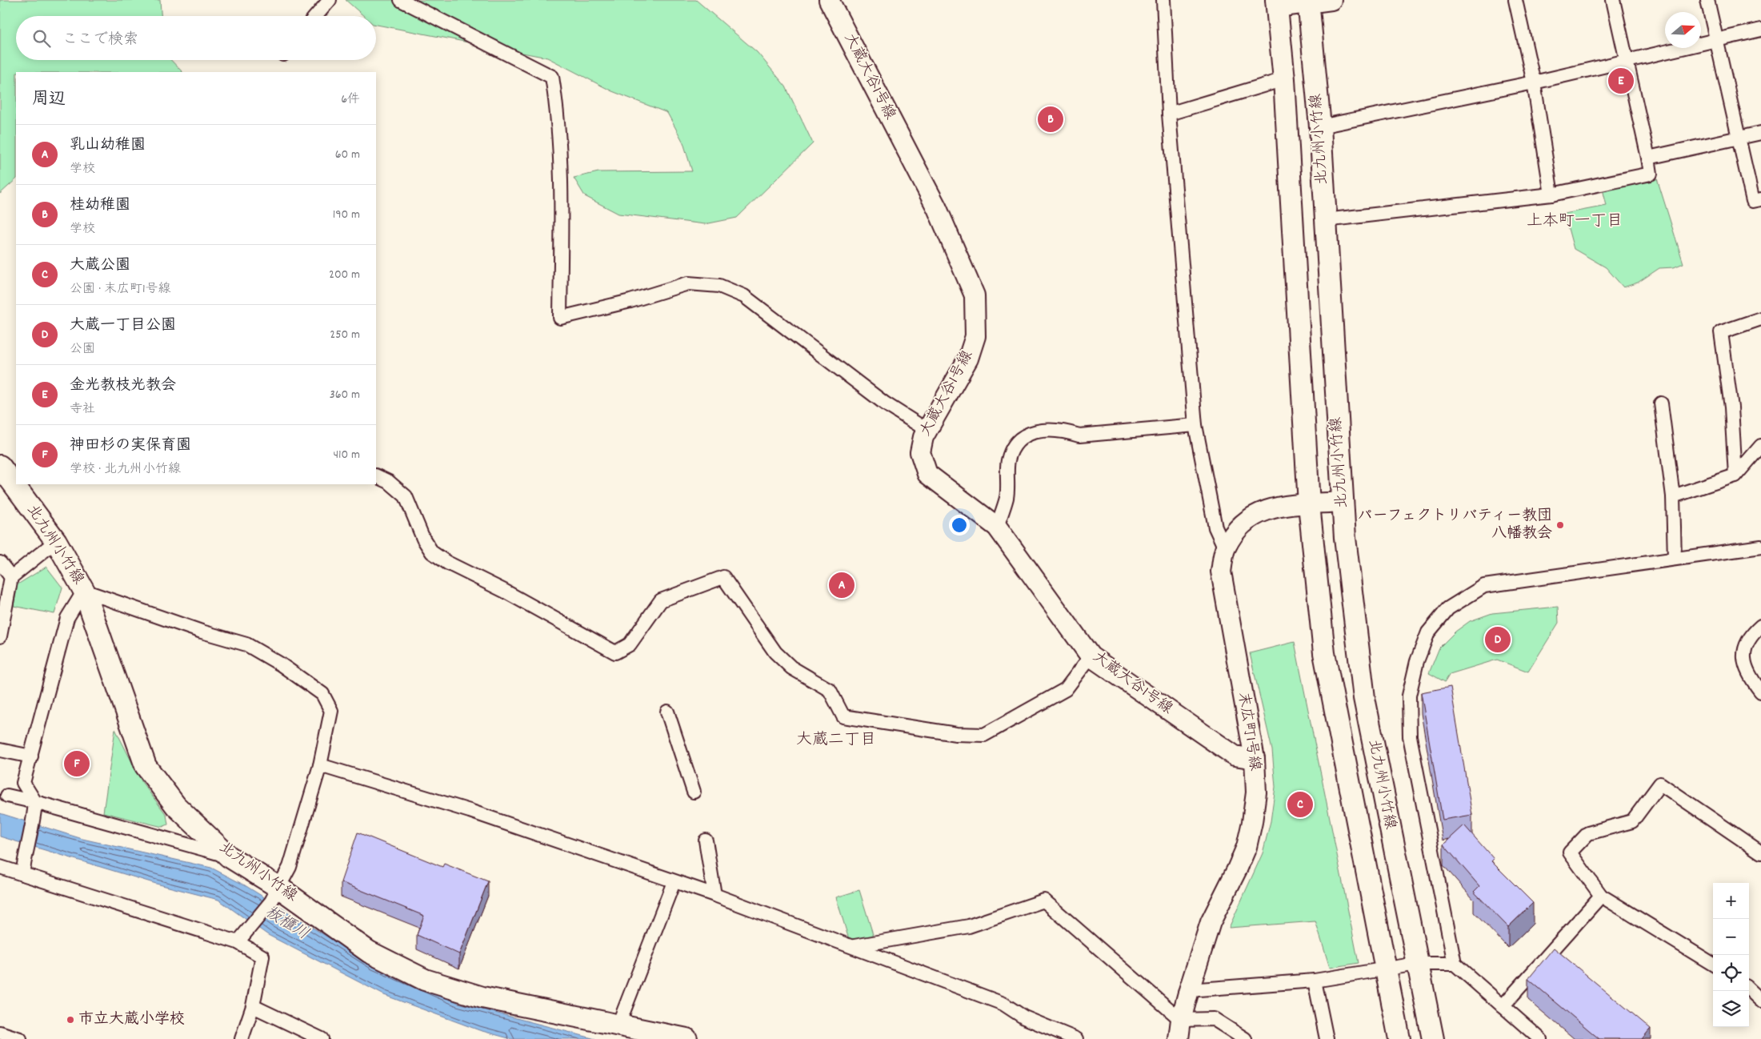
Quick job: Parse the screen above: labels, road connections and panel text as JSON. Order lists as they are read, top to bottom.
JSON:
{
  "streets": {
    "main road": ["北九州小竹線"],
    "street": ["大蔵大谷1号線", "末広町1号線"]
  },
  "crossings": [
    ["大蔵大谷1号線", "末広町1号線"],
    ["北九州小竹線", "末広町1号線"]
  ],
  "districts": ["上本町一丁目", "大蔵二丁目"],
  "water": ["板櫃川"],
  "places": ["パーフェクトリバティー教団 八幡教会", "市立大蔵小学校"],
  "north": "right",
  "page": {
    "search": "ここで検索",
    "pins": [
      "E",
      "B",
      "A",
      "D",
      "F",
      "C"
    ],
    "heading": ["周辺", "6件"],
    "list": [
      {
        "mark": "A",
        "name": "乳山幼稚園",
        "note": "学校",
        "value": "60 m"
      },
      {
        "mark": "B",
        "name": "桂幼稚園",
        "note": "学校",
        "value": "190 m"
      },
      {
        "mark": "C",
        "name": "大蔵公園",
        "note": "公園 · 末広町1号線",
        "value": "200 m"
      },
      {
        "mark": "D",
        "name": "大蔵一丁目公園",
        "note": "公園",
        "value": "250 m"
      },
      {
        "mark": "E",
        "name": "金光教枝光教会",
        "note": "寺社",
        "value": "360 m"
      },
      {
        "mark": "F",
        "name": "神田杉の実保育園",
        "note": "学校 · 北九州小竹線",
        "value": "410 m"
      }
    ],
    "map_buttons": ["+", "−"]
  }
}
